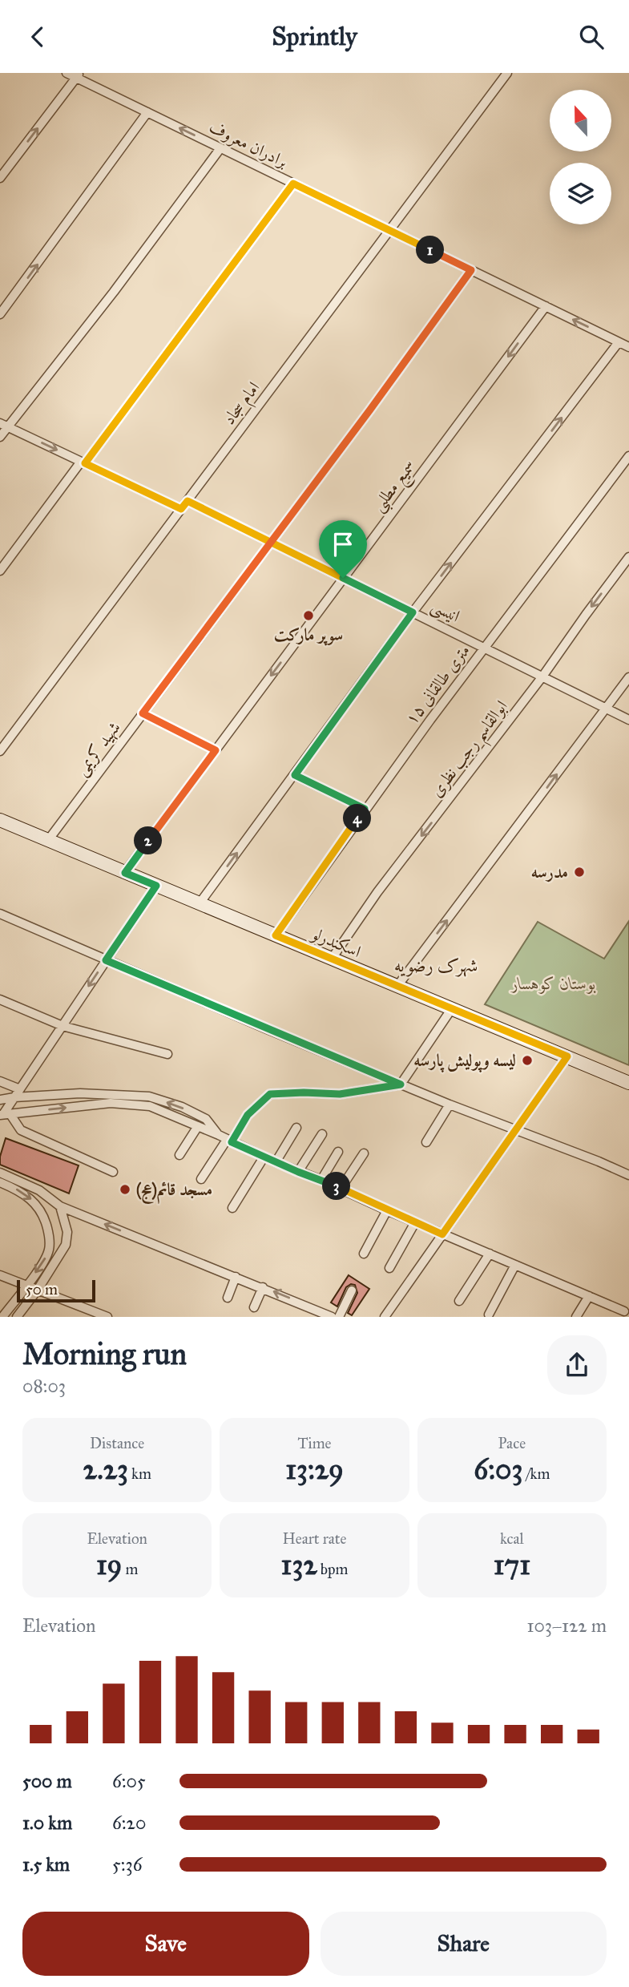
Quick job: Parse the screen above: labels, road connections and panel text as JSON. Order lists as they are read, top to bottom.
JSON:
{
  "streets": {
    "main road": ["اسکندرلو"],
    "street": [
      "برادران معروف",
      "امام سجاد",
      "سمیع مطلبی",
      "انیسی",
      "۱۵ متری طالقانی",
      "شهید کریمی",
      "ابوالقاسم رجب نظری"
    ]
  },
  "crossings": [
    ["برادران معروف", "امام سجاد"],
    ["برادران معروف", "سمیع مطلبی"],
    ["برادران معروف", "شهید کریمی"],
    ["امام سجاد", "انیسی"],
    ["سمیع مطلبی", "انیسی"],
    ["سمیع مطلبی", "اسکندرلو"],
    ["انیسی", "۱۵ متری طالقانی"],
    ["انیسی", "شهید کریمی"],
    ["انیسی", "ابوالقاسم رجب نظری"],
    ["۱۵ متری طالقانی", "اسکندرلو"],
    ["شهید کریمی", "اسکندرلو"],
    ["ابوالقاسم رجب نظری", "اسکندرلو"]
  ],
  "one_way": ["سمیع مطلبی"],
  "districts": ["شهرک رضویه"],
  "parks": ["بوستان کوهسار"],
  "places": [
    "سوپر مارکت",
    "مدرسه",
    "لیسه وپولیش پارسه",
    "مسجد قائم(عج)"
  ],
  "scale_bar": "50 m",
  "north": "top",
  "page": {
    "header": "Sprintly",
    "pins": [
      "1",
      "4",
      "2",
      "3"
    ],
    "scale": "50 m",
    "heading": ["Morning run", "08:03"],
    "stats": [
      ["Distance", "2.23 km"],
      ["Time", "13:29"],
      ["Pace", "6:03 /km"],
      ["Elevation", "19 m"],
      ["Heart rate", "132 bpm"],
      ["kcal", "171"]
    ],
    "chart": ["Elevation", "103–122 m"],
    "list": [
      {
        "name": "500 m",
        "note": "6:05"
      },
      {
        "name": "1.0 km",
        "note": "6:20"
      },
      {
        "name": "1.5 km",
        "note": "5:36"
      }
    ],
    "buttons": ["Save", "Share"]
  }
}
